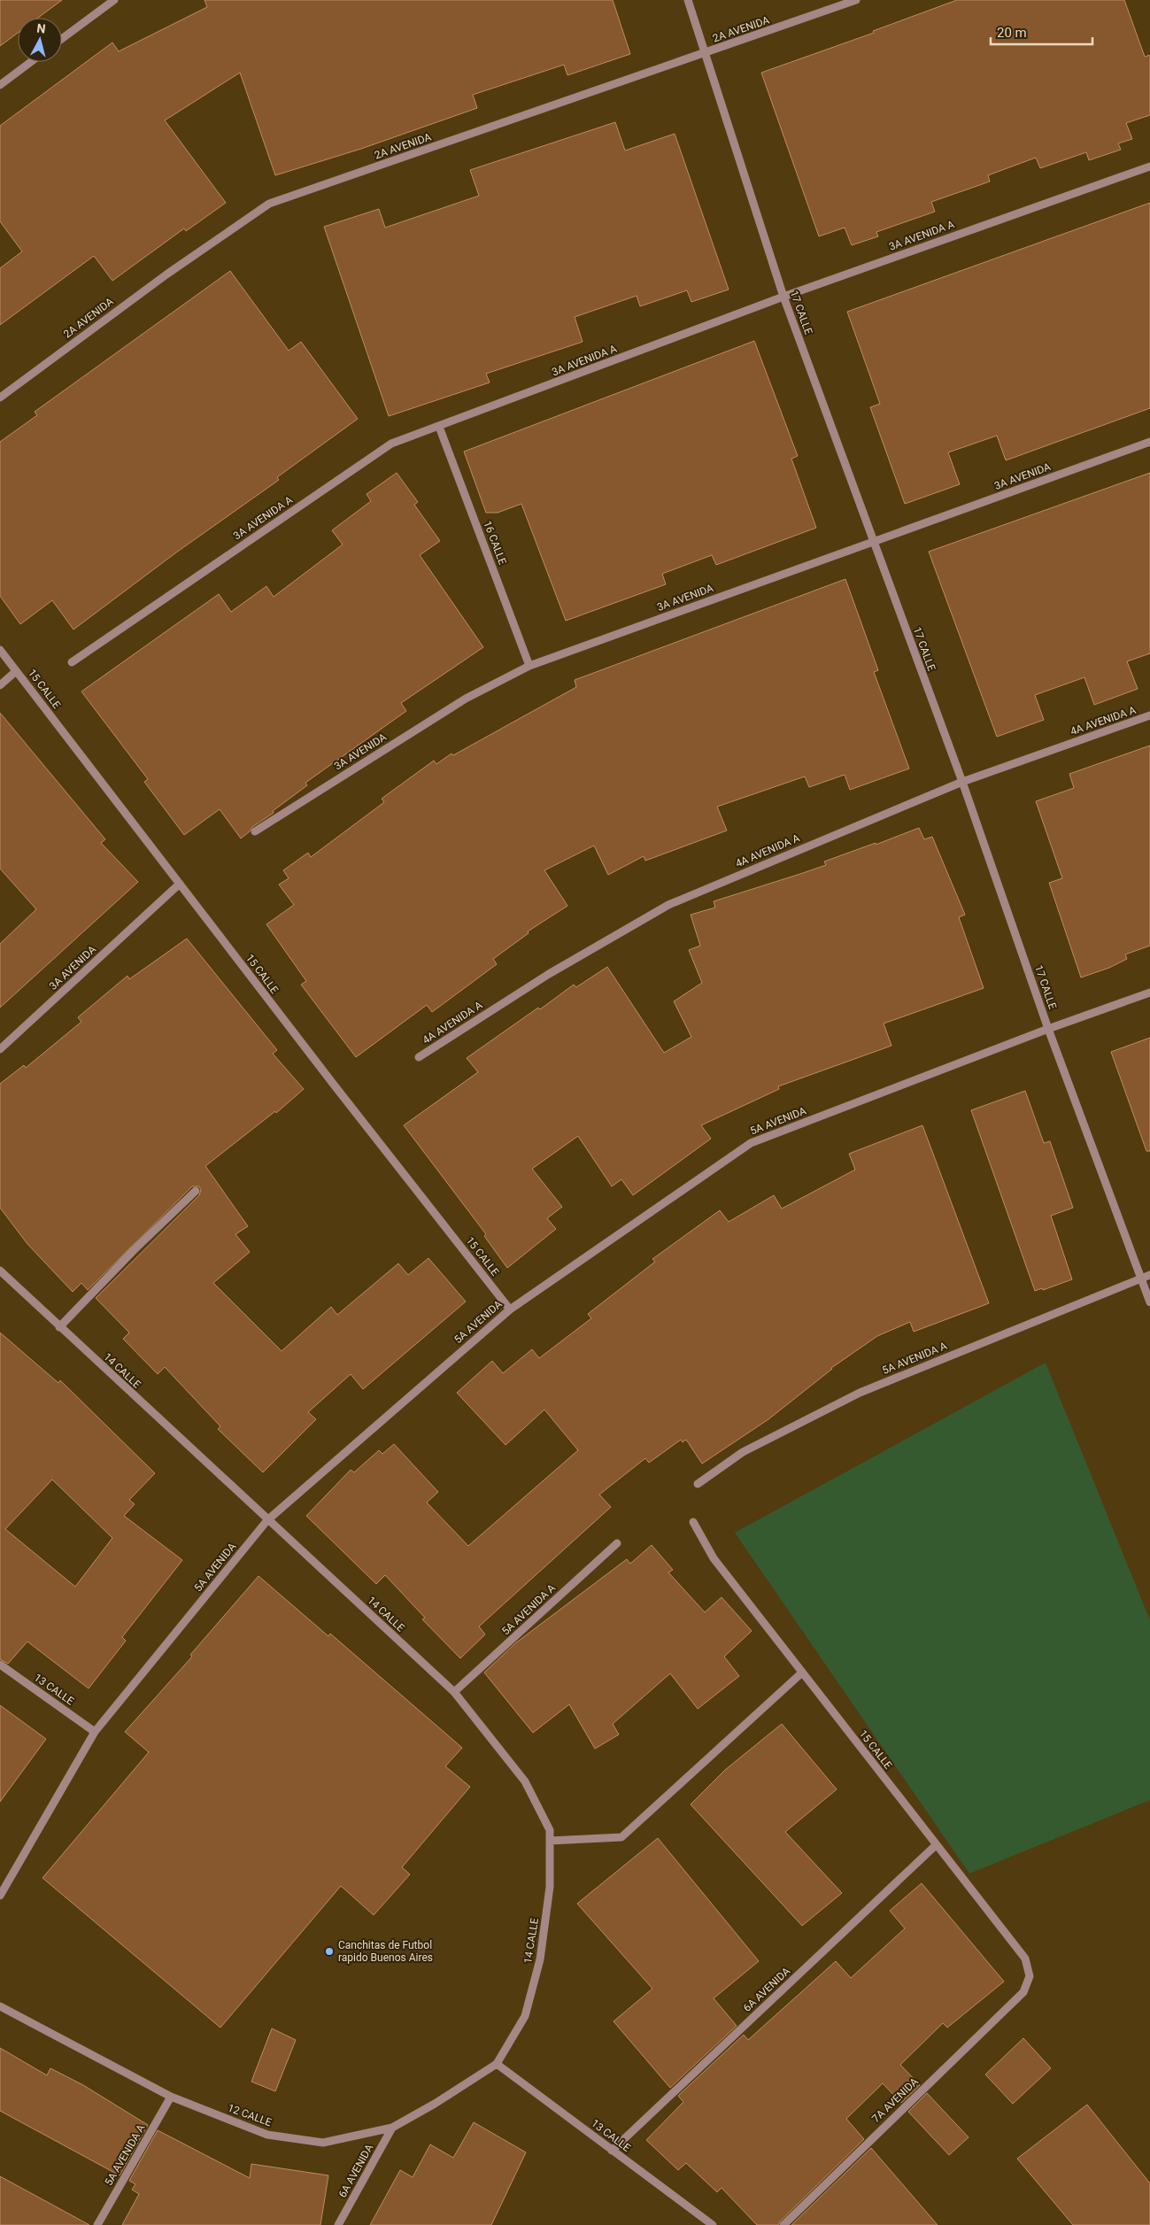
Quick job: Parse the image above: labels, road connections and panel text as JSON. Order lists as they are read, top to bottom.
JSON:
{
  "streets": {
    "street": [
      "2A AVENIDA",
      "3A AVENIDA A",
      "17 CALLE",
      "3A AVENIDA",
      "16 CALLE",
      "15 CALLE",
      "4A AVENIDA A",
      "5A AVENIDA",
      "5A AVENIDA A",
      "14 CALLE",
      "13 CALLE",
      "6A AVENIDA",
      "7A AVENIDA",
      "12 CALLE"
    ]
  },
  "crossings": [
    ["2A AVENIDA", "17 CALLE"],
    ["3A AVENIDA A", "17 CALLE"],
    ["3A AVENIDA A", "16 CALLE"],
    ["17 CALLE", "3A AVENIDA"],
    ["17 CALLE", "4A AVENIDA A"],
    ["17 CALLE", "5A AVENIDA"],
    ["17 CALLE", "5A AVENIDA A"],
    ["3A AVENIDA", "16 CALLE"],
    ["3A AVENIDA", "15 CALLE"],
    ["15 CALLE", "5A AVENIDA"],
    ["15 CALLE", "6A AVENIDA"],
    ["15 CALLE", "7A AVENIDA"],
    ["5A AVENIDA", "14 CALLE"],
    ["5A AVENIDA", "13 CALLE"],
    ["5A AVENIDA A", "14 CALLE"],
    ["5A AVENIDA A", "12 CALLE"],
    ["14 CALLE", "13 CALLE"],
    ["14 CALLE", "12 CALLE"],
    ["13 CALLE", "6A AVENIDA"],
    ["13 CALLE", "12 CALLE"],
    ["6A AVENIDA", "12 CALLE"]
  ],
  "places": ["Canchitas de Futbol rapido Buenos Aires"],
  "scale_bar": "20 m",
  "north": "top"
}
